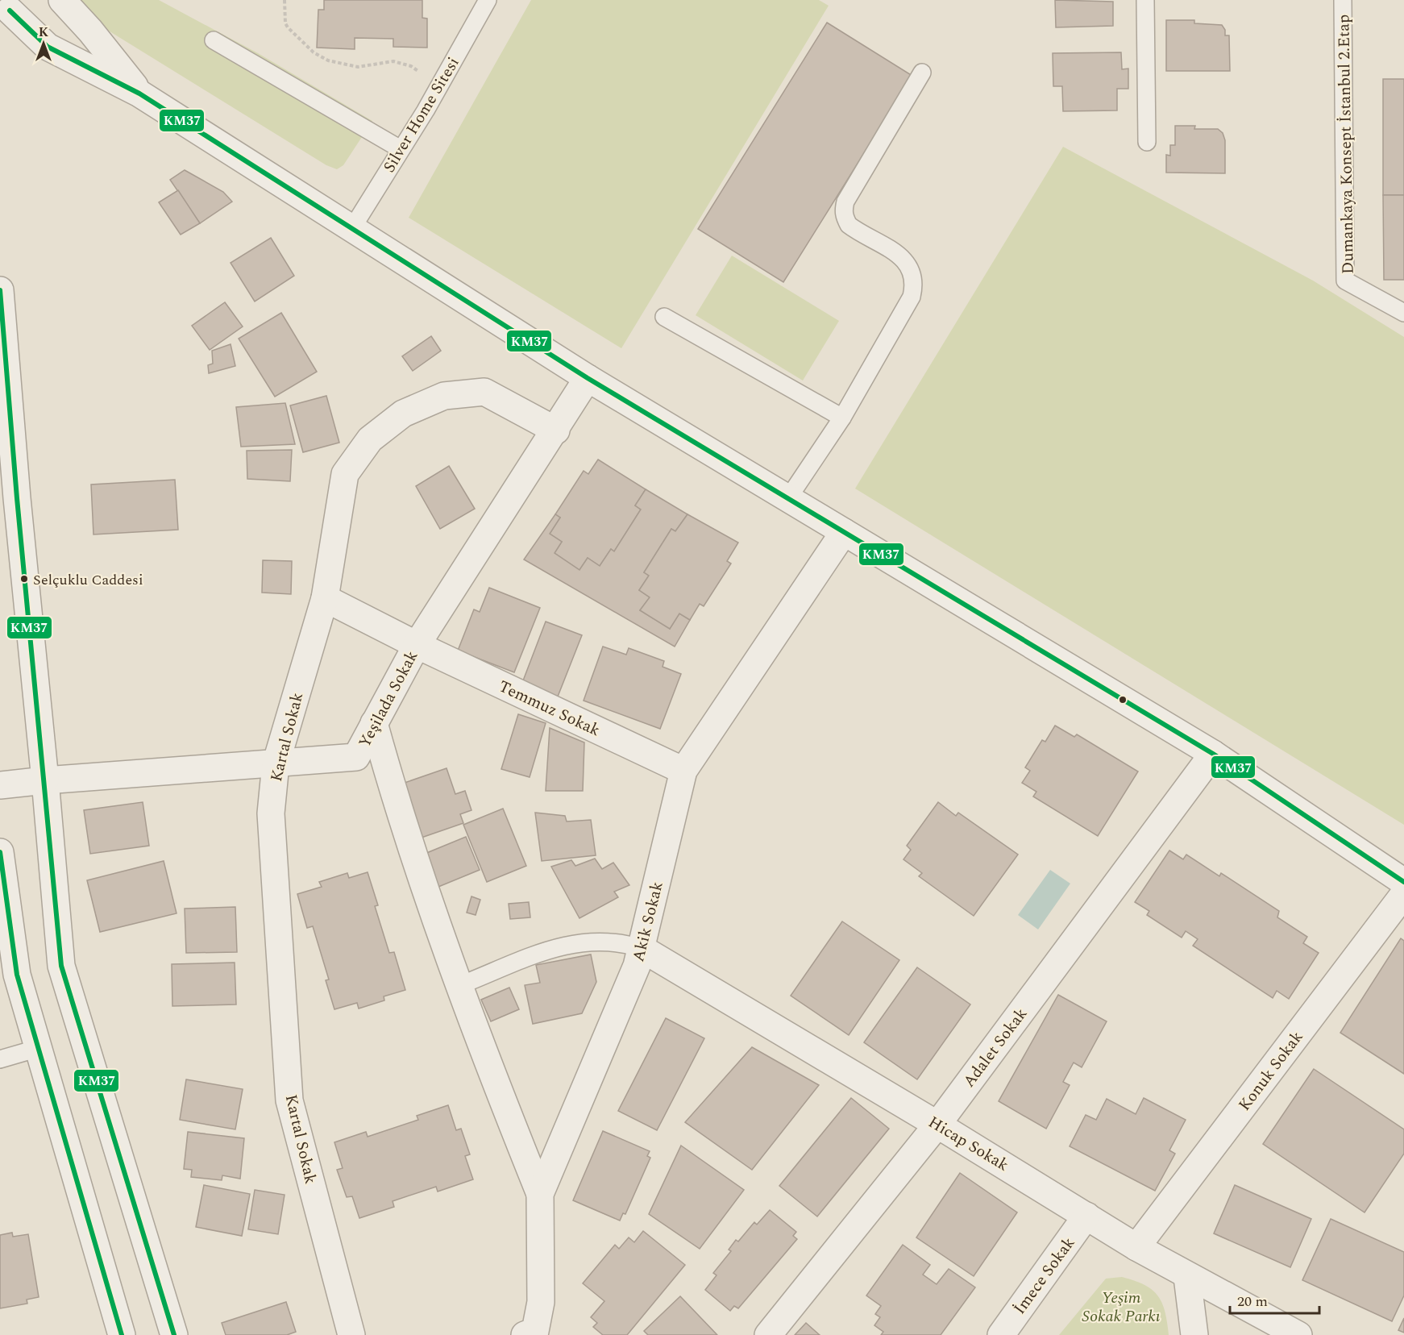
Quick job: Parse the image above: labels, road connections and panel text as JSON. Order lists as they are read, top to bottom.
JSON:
{
  "streets": {
    "street": [
      "Yeşilada Sokak",
      "Temmuz Sokak",
      "Kartal Sokak",
      "Akik Sokak",
      "Adalet Sokak",
      "Konuk Sokak",
      "Hicap Sokak",
      "İmece Sokak"
    ],
    "lane": ["Silver Home Sitesi", "Dumankaya Konsept İstanbul 2.Etap"]
  },
  "crossings": [
    ["Yeşilada Sokak", "Temmuz Sokak"],
    ["Yeşilada Sokak", "Kartal Sokak"],
    ["Temmuz Sokak", "Kartal Sokak"],
    ["Temmuz Sokak", "Akik Sokak"],
    ["Akik Sokak", "Hicap Sokak"],
    ["Adalet Sokak", "Hicap Sokak"],
    ["Konuk Sokak", "Hicap Sokak"],
    ["Hicap Sokak", "İmece Sokak"]
  ],
  "parks": ["Yeşim Sokak Parkı"],
  "places": ["Selçuklu Caddesi"],
  "lines": ["transit line KM37"],
  "scale_bar": "20 m",
  "north": "top"
}
